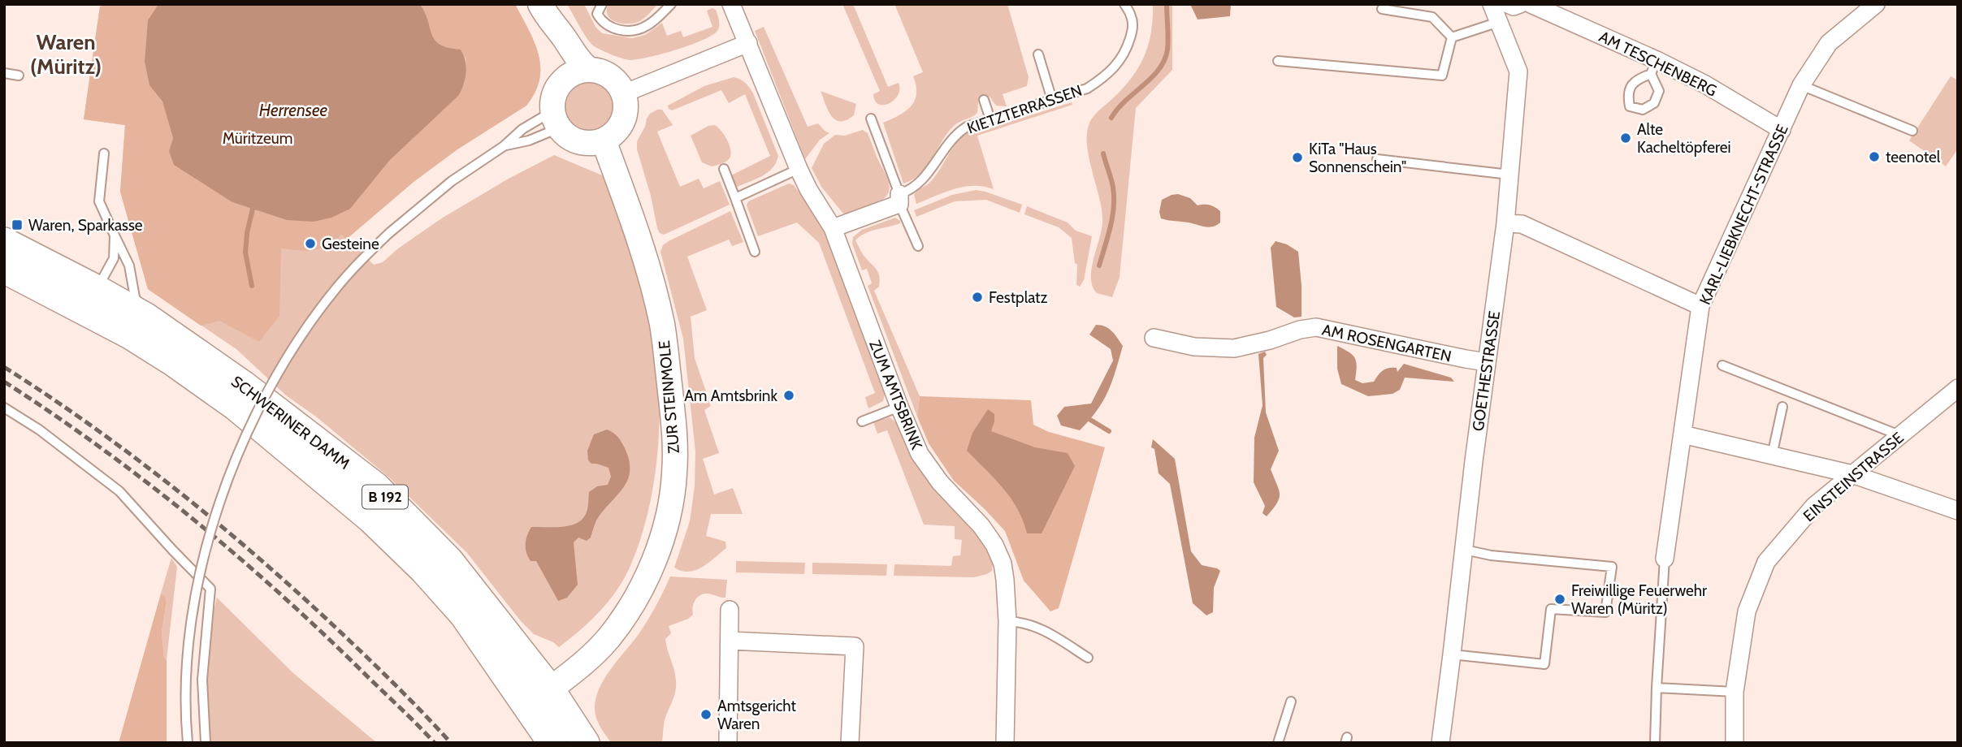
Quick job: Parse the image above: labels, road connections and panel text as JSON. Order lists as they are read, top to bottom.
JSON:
{
  "streets": {
    "main road": ["SCHWERINER DAMM", "B 192"],
    "street": [
      "AM TESCHENBERG",
      "KIETZTERRASSEN",
      "KARL-LIEBKNECHT-STRASSE",
      "AM ROSENGARTEN",
      "GOETHESTRASSE",
      "ZUM AMTSBRINK",
      "ZUR STEINMOLE",
      "EINSTEINSTRASSE"
    ]
  },
  "crossings": [
    ["AM TESCHENBERG", "KARL-LIEBKNECHT-STRASSE"],
    ["KIETZTERRASSEN", "ZUM AMTSBRINK"],
    ["AM ROSENGARTEN", "GOETHESTRASSE"],
    ["ZUR STEINMOLE", "SCHWERINER DAMM"]
  ],
  "districts": ["Waren (Müritz)"],
  "water": ["Herrensee"],
  "parks": ["Müritzeum"],
  "places": {
    "other": [
      "Alte Kacheltöpferei",
      "teenotel",
      "KiTa \"Haus Sonnenschein\"",
      "Gesteine",
      "Festplatz",
      "Am Amtsbrink",
      "Freiwillige Feuerwehr Waren (Müritz)",
      "Amtsgericht Waren"
    ],
    "transit": ["Waren, Sparkasse"]
  }
}
